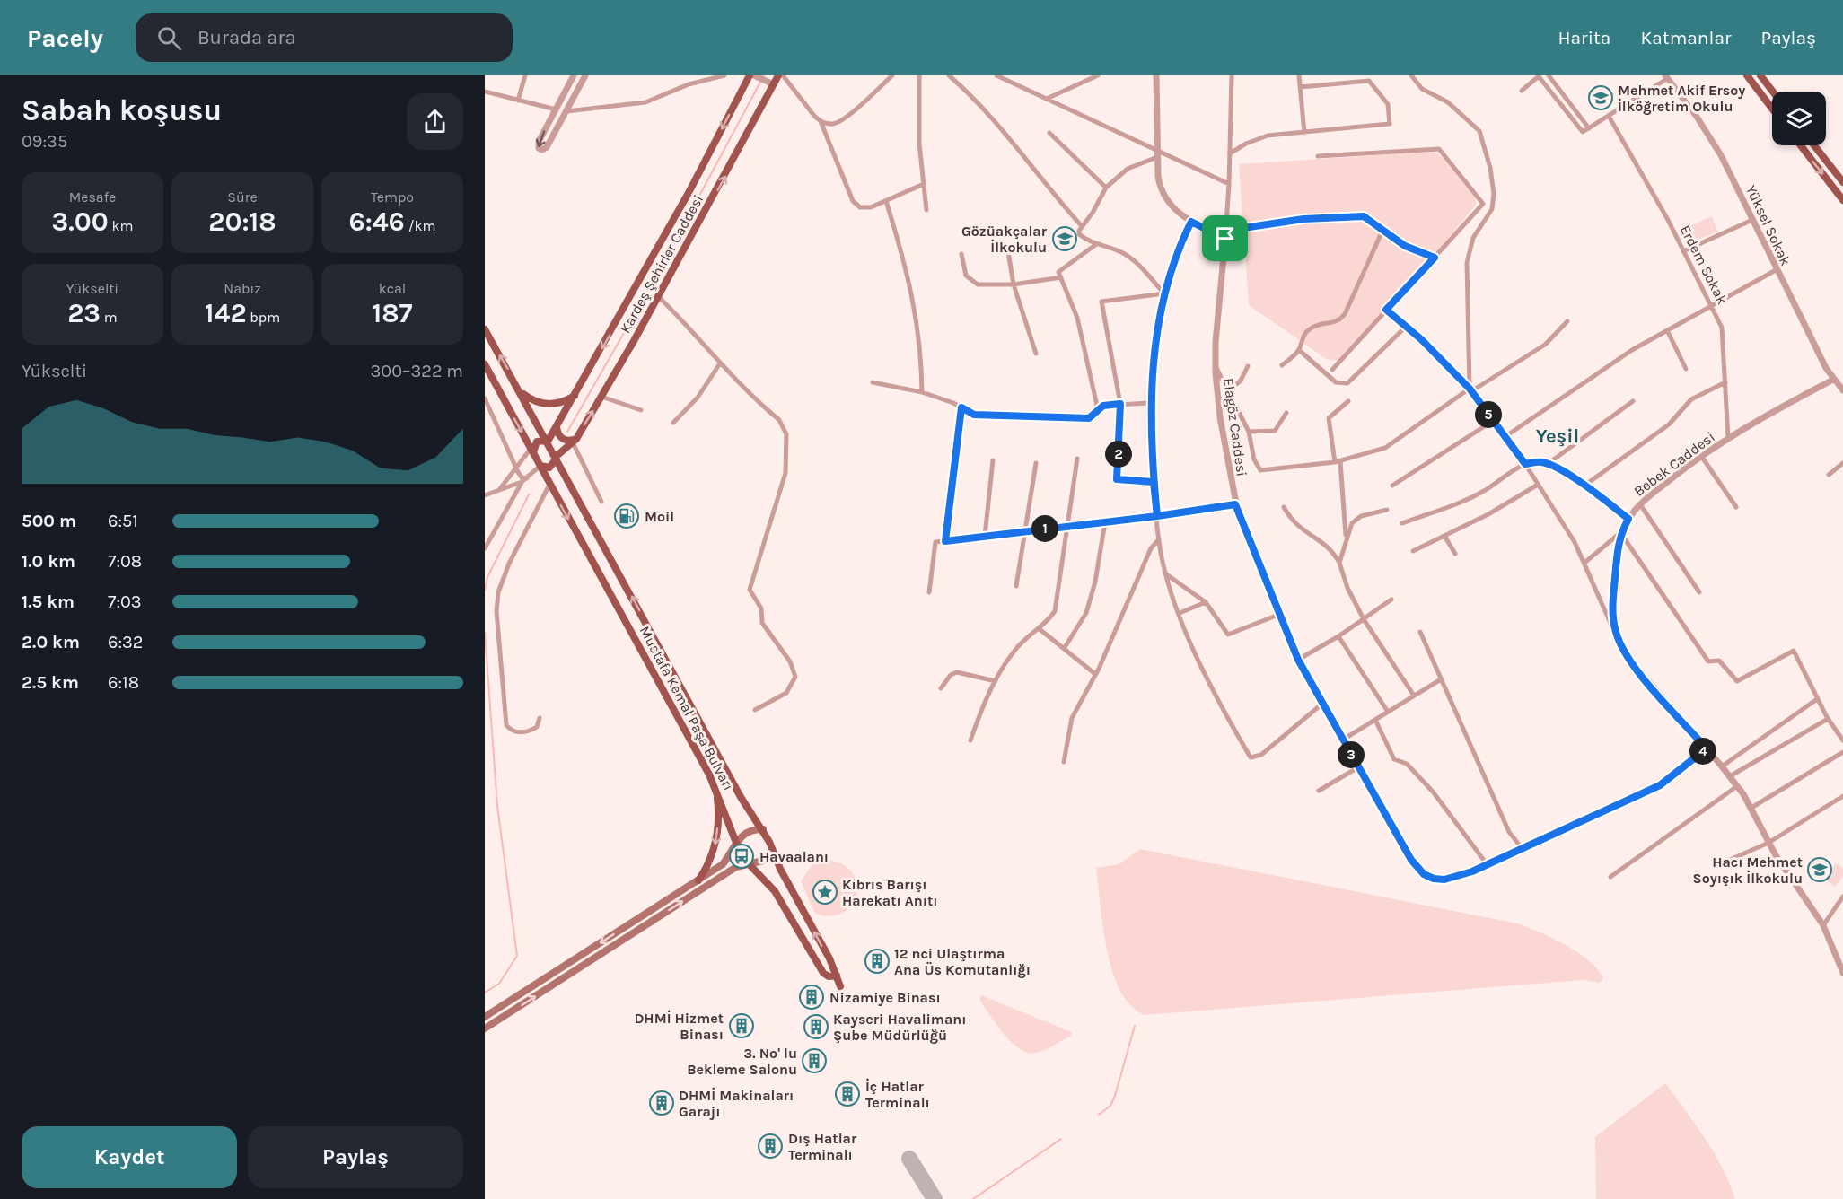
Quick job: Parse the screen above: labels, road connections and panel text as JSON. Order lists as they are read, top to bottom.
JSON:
{
  "streets": {
    "main road": ["Kardeş Şehirler Caddesi", "Mustafa Kemal Paşa Bulvarı"],
    "street": [
      "Yüksel Sokak",
      "Erdem Sokak",
      "Elagöz Caddesi",
      "Bebek Caddesi"
    ]
  },
  "crossings": [
    ["Yüksel Sokak", "Bebek Caddesi"],
    ["Kardeş Şehirler Caddesi", "Mustafa Kemal Paşa Bulvarı"],
    ["Erdem Sokak", "Bebek Caddesi"],
    ["Elagöz Caddesi", "Bebek Caddesi"]
  ],
  "districts": ["Yeşil"],
  "places": {
    "school or university": ["Mehmet Akif Ersoy İlköğretim Okulu", "Gözüakçalar İlkokulu", "Hacı Mehmet Soyışık İlkokulu"],
    "fuel station": ["Moil"],
    "bus stop": ["Havaalanı"],
    "place": ["Kıbrıs Barışı Harekatı Anıtı"],
    "building": [
      "12 nci Ulaştırma Ana Üs Komutanlığı",
      "Nizamiye Binası",
      "DHMİ Hizmet Binası",
      "Kayseri Havalimanı Şube Müdürlüğü",
      "3. No' lu Bekleme Salonu",
      "İç Hatlar Terminalı",
      "DHMİ Makinaları Garajı",
      "Dış Hatlar Terminalı"
    ]
  },
  "page": {
    "header": "Pacely",
    "search": "Burada ara",
    "nav": ["Harita", "Katmanlar", "Paylaş"],
    "heading": ["Sabah koşusu", "09:35"],
    "stats": [
      ["Mesafe", "3.00 km"],
      ["Süre", "20:18"],
      ["Tempo", "6:46 /km"],
      ["Yükselti", "23 m"],
      ["Nabız", "142 bpm"],
      ["kcal", "187"]
    ],
    "chart": ["Yükselti", "300–322 m"],
    "pins": [
      "5",
      "2",
      "1",
      "4",
      "3"
    ],
    "list": [
      {
        "name": "500 m",
        "note": "6:51"
      },
      {
        "name": "1.0 km",
        "note": "7:08"
      },
      {
        "name": "1.5 km",
        "note": "7:03"
      },
      {
        "name": "2.0 km",
        "note": "6:32"
      },
      {
        "name": "2.5 km",
        "note": "6:18"
      }
    ],
    "buttons": ["Kaydet", "Paylaş"]
  }
}
